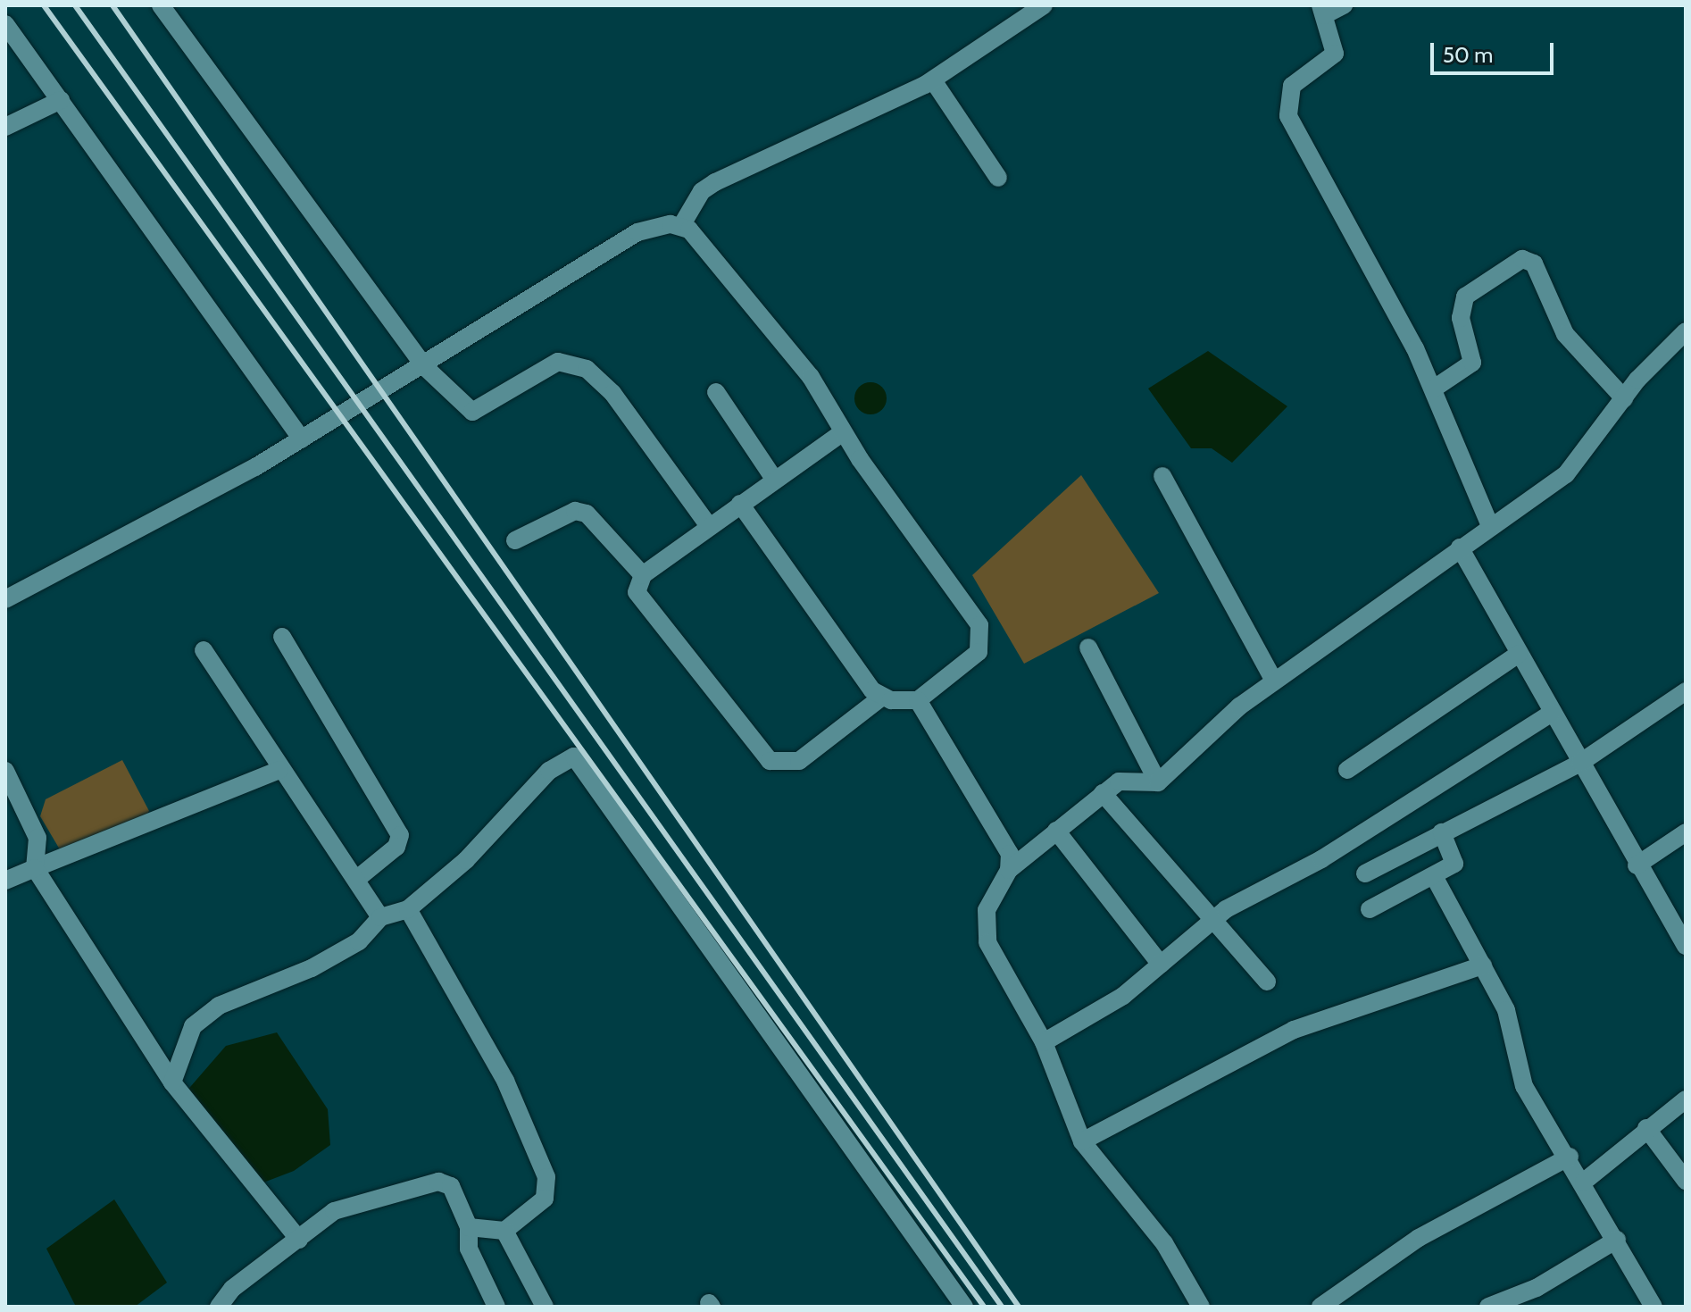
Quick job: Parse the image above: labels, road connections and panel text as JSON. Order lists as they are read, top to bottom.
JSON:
{
  "scale_bar": "50 m"
}
